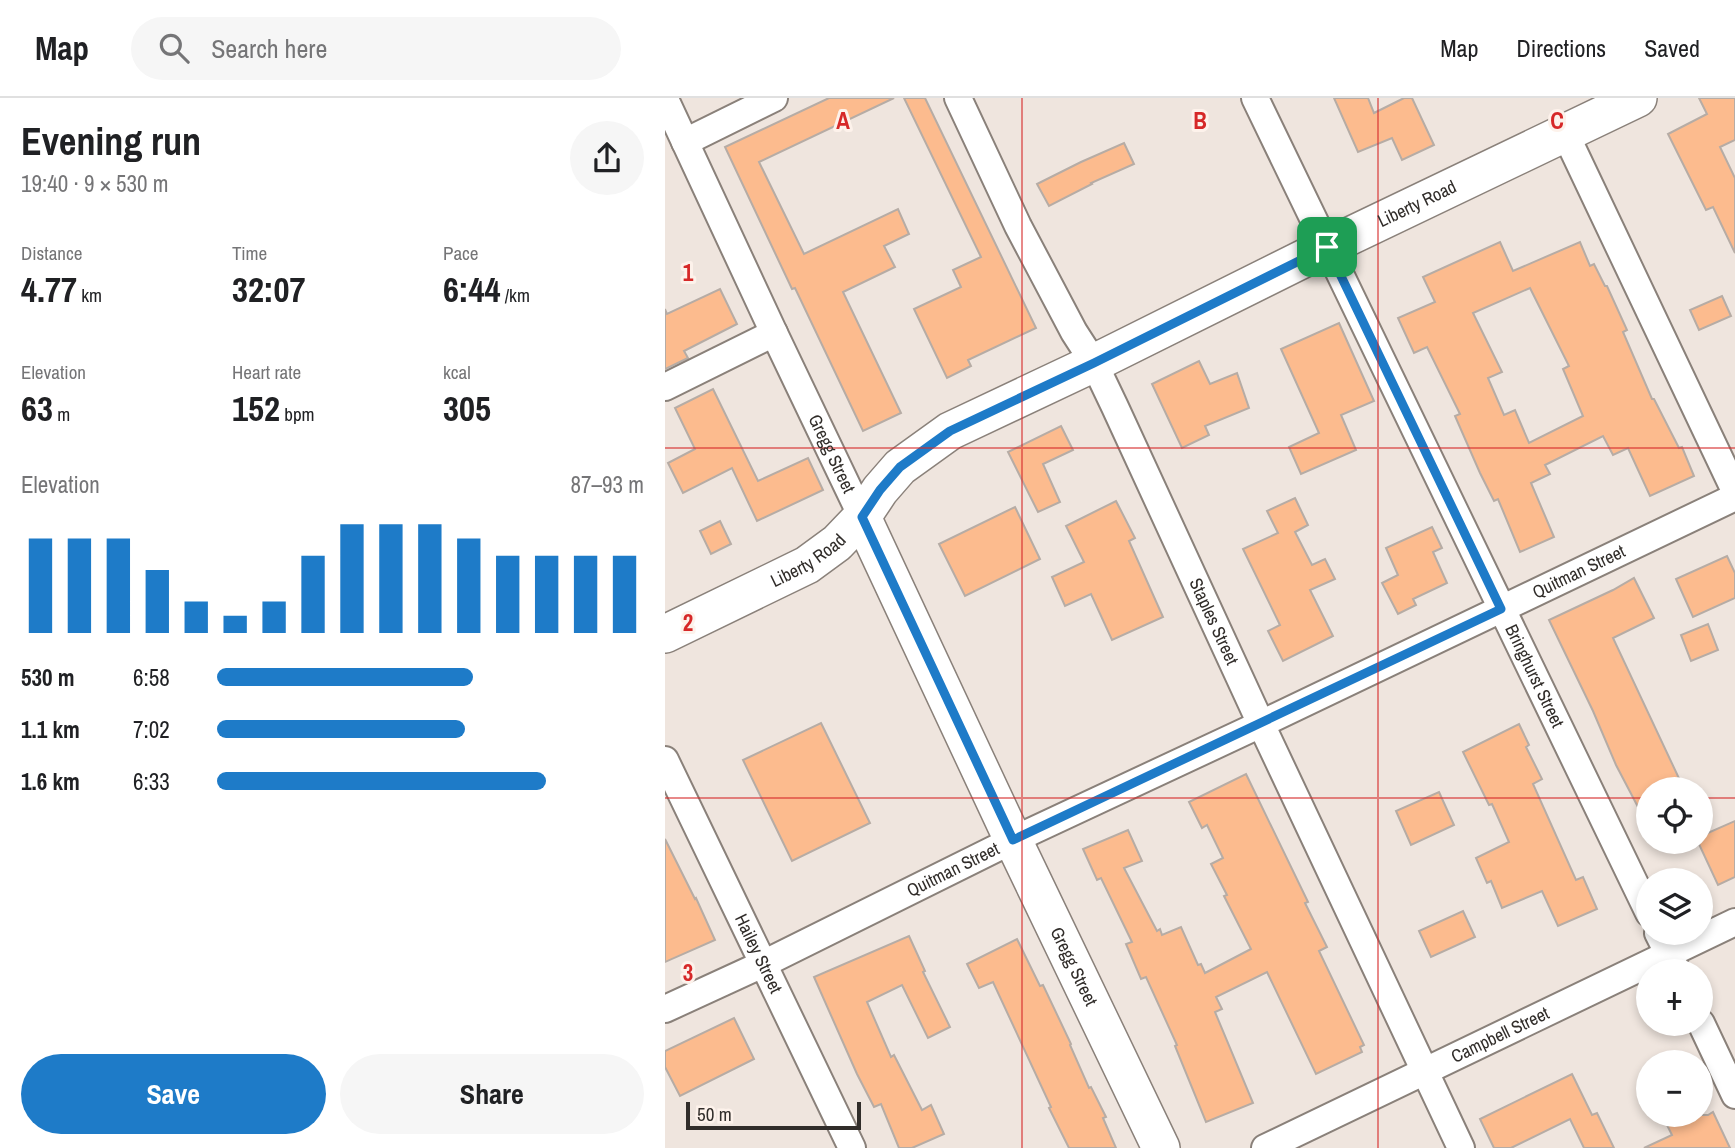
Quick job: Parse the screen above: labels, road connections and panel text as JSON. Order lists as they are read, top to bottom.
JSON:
{
  "streets": {
    "main road": ["Liberty Road", "Gregg Street"],
    "street": [
      "Quitman Street",
      "Staples Street",
      "Bringhurst Street",
      "Hailey Street",
      "Campbell Street"
    ]
  },
  "crossings": [
    ["Liberty Road", "Gregg Street"],
    ["Liberty Road", "Staples Street"],
    ["Liberty Road", "Bringhurst Street"],
    ["Gregg Street", "Quitman Street"],
    ["Quitman Street", "Staples Street"],
    ["Quitman Street", "Bringhurst Street"],
    ["Quitman Street", "Hailey Street"],
    ["Staples Street", "Campbell Street"]
  ],
  "scale_bar": "50 m",
  "page": {
    "header": "Map",
    "search": "Search here",
    "nav": ["Map", "Directions", "Saved"],
    "heading": ["Evening run", "19:40 · 9 × 530 m"],
    "stats": [
      ["Distance", "4.77 km"],
      ["Time", "32:07"],
      ["Pace", "6:44 /km"],
      ["Elevation", "63 m"],
      ["Heart rate", "152 bpm"],
      ["kcal", "305"]
    ],
    "chart": ["Elevation", "87–93 m"],
    "list": [
      {
        "name": "530 m",
        "note": "6:58"
      },
      {
        "name": "1.1 km",
        "note": "7:02"
      },
      {
        "name": "1.6 km",
        "note": "6:33"
      }
    ],
    "map_buttons": ["+", "−"],
    "buttons": ["Save", "Share"],
    "scale": "50 m"
  },
  "grid": {
    "columns": ["A", "B", "C"],
    "rows": ["1", "2", "3"]
  }
}
